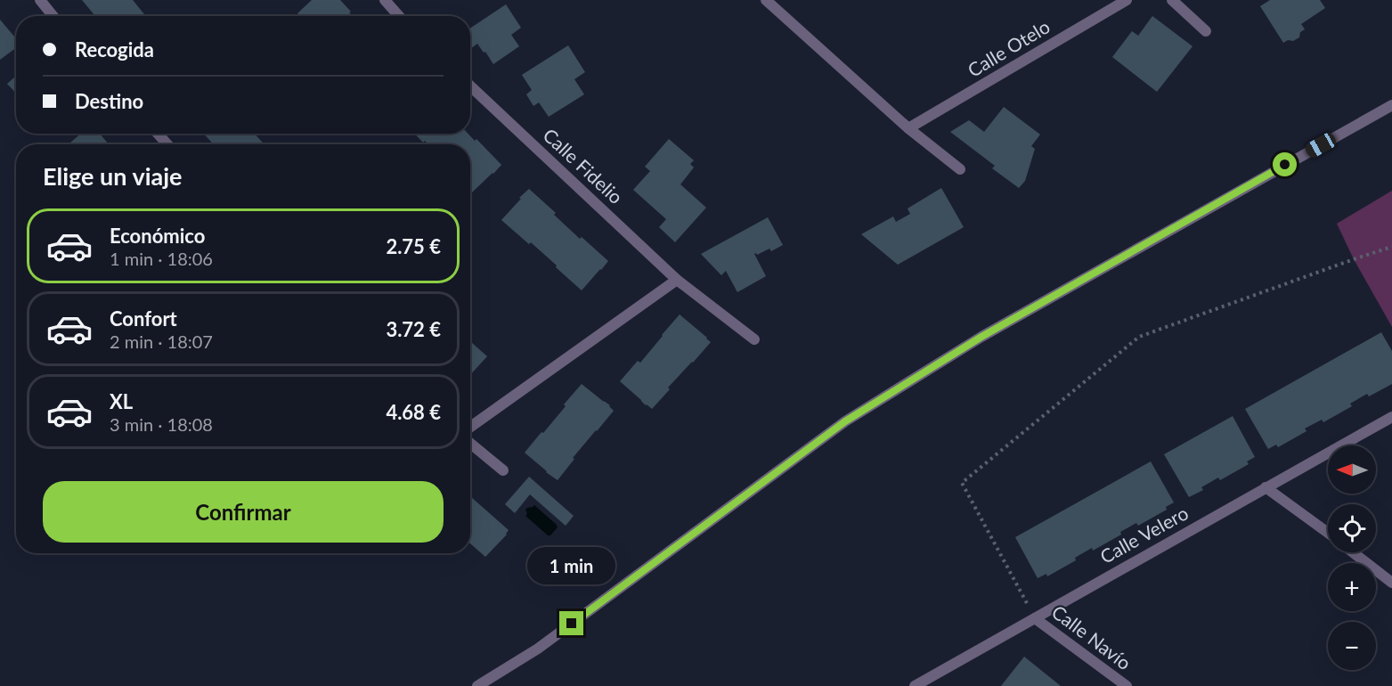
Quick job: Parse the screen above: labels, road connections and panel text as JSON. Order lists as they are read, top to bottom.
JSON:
{
  "streets": {
    "street": [
      "Calle Otelo",
      "Calle Fidelio",
      "Calle Velero",
      "Calle Navío"
    ]
  },
  "crossings": [
    ["Calle Velero", "Calle Navío"]
  ],
  "north": "left",
  "page": {
    "banner": ["Recogida", "Destino"],
    "heading": "Elige un viaje",
    "list": [
      {
        "name": "Económico",
        "note": "1 min · 18:06",
        "value": "2.75 €"
      },
      {
        "name": "Confort",
        "note": "2 min · 18:07",
        "value": "3.72 €"
      },
      {
        "name": "XL",
        "note": "3 min · 18:08",
        "value": "4.68 €"
      }
    ],
    "map_buttons": ["+", "−"],
    "buttons": "Confirmar",
    "bubble": "1 min"
  }
}
